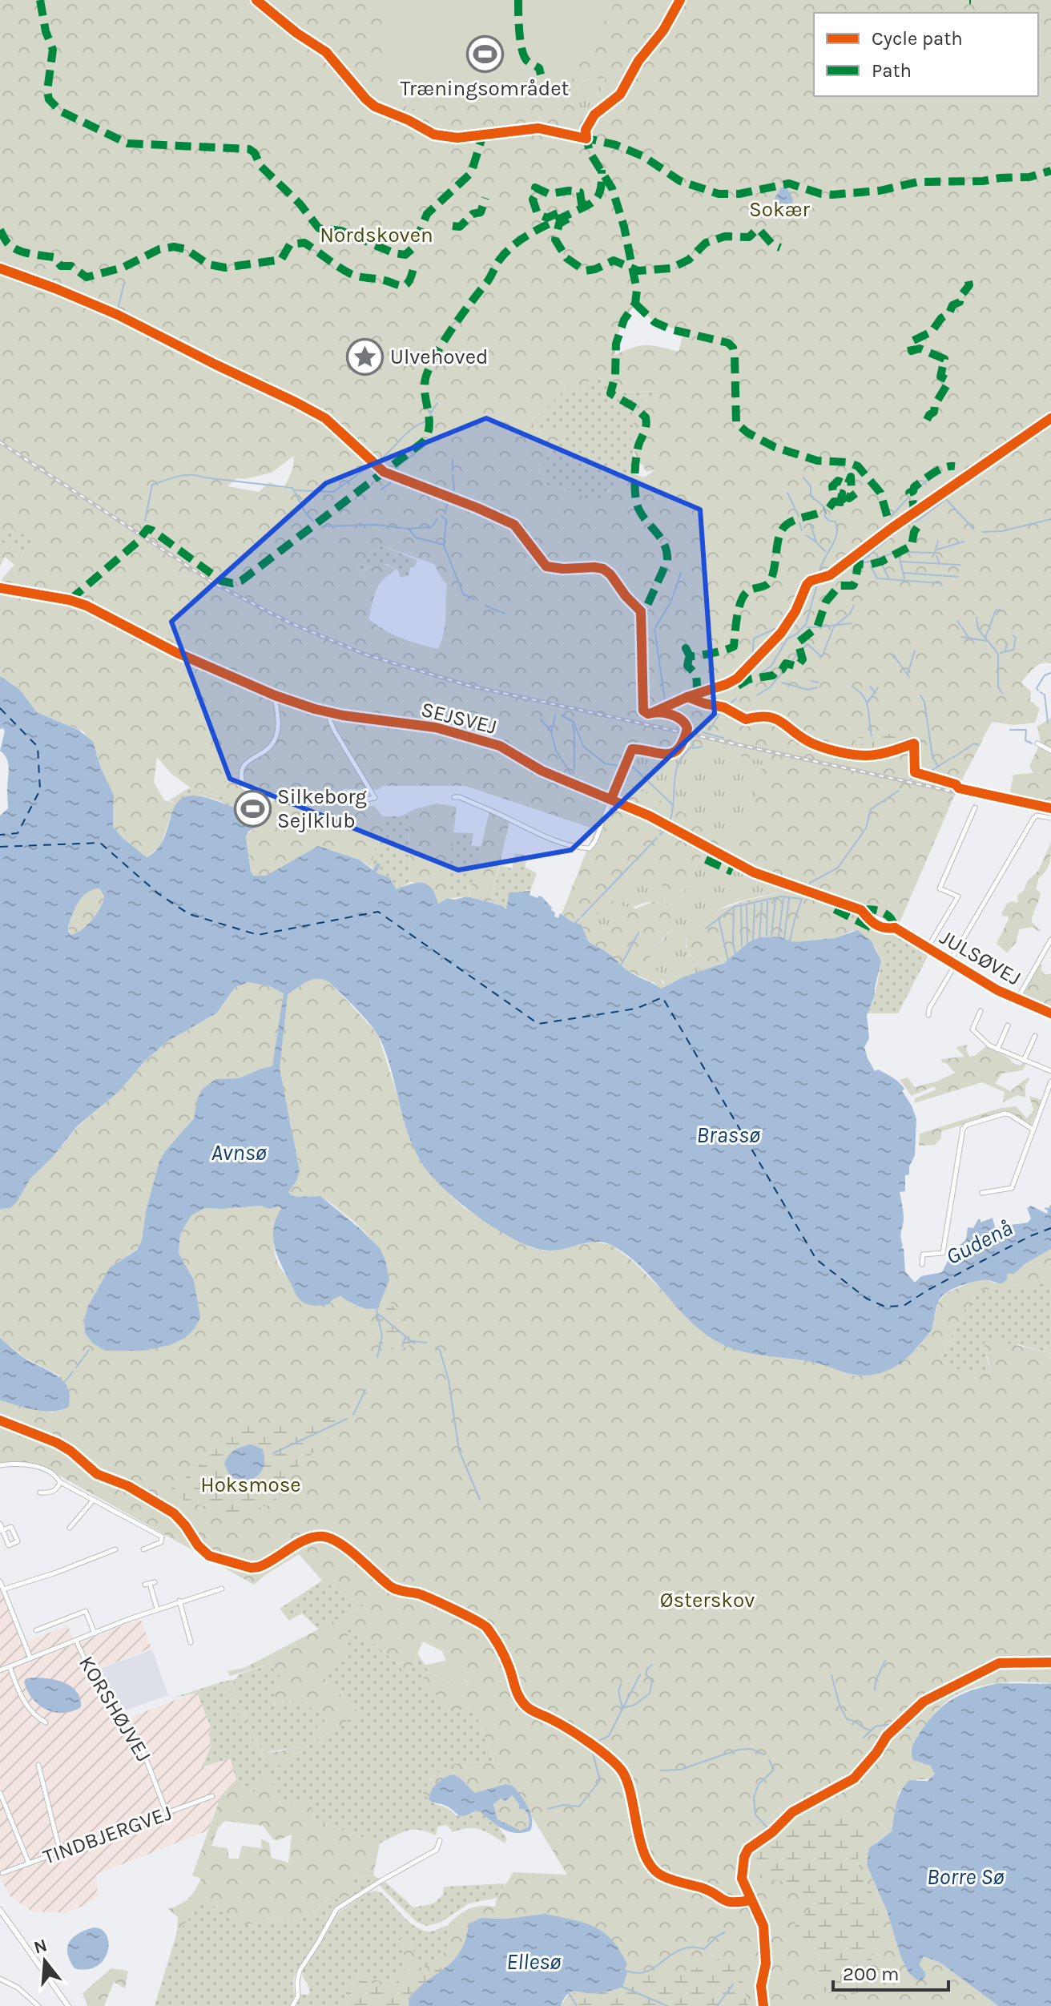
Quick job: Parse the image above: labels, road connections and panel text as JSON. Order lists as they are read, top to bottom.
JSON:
{
  "streets": {
    "street": [
      "SEJSVEJ",
      "JULSØVEJ",
      "KORSHØJVEJ",
      "TINDBJERGVEJ"
    ]
  },
  "crossings": [
    ["SEJSVEJ", "JULSØVEJ"],
    ["KORSHØJVEJ", "TINDBJERGVEJ"]
  ],
  "water": [
    "Brassø",
    "Avnsø",
    "Gudenå",
    "Borre Sø",
    "Ellesø"
  ],
  "parks": [
    "Sokær",
    "Nordskoven",
    "Hoksmose",
    "Østerskov"
  ],
  "places": {
    "sports": ["Træningsområdet", "Silkeborg Sejlklub"],
    "place": ["Ulvehoved"]
  },
  "legend": ["Cycle path", "Path"],
  "scale_bar": "200 m",
  "north": "top"
}
